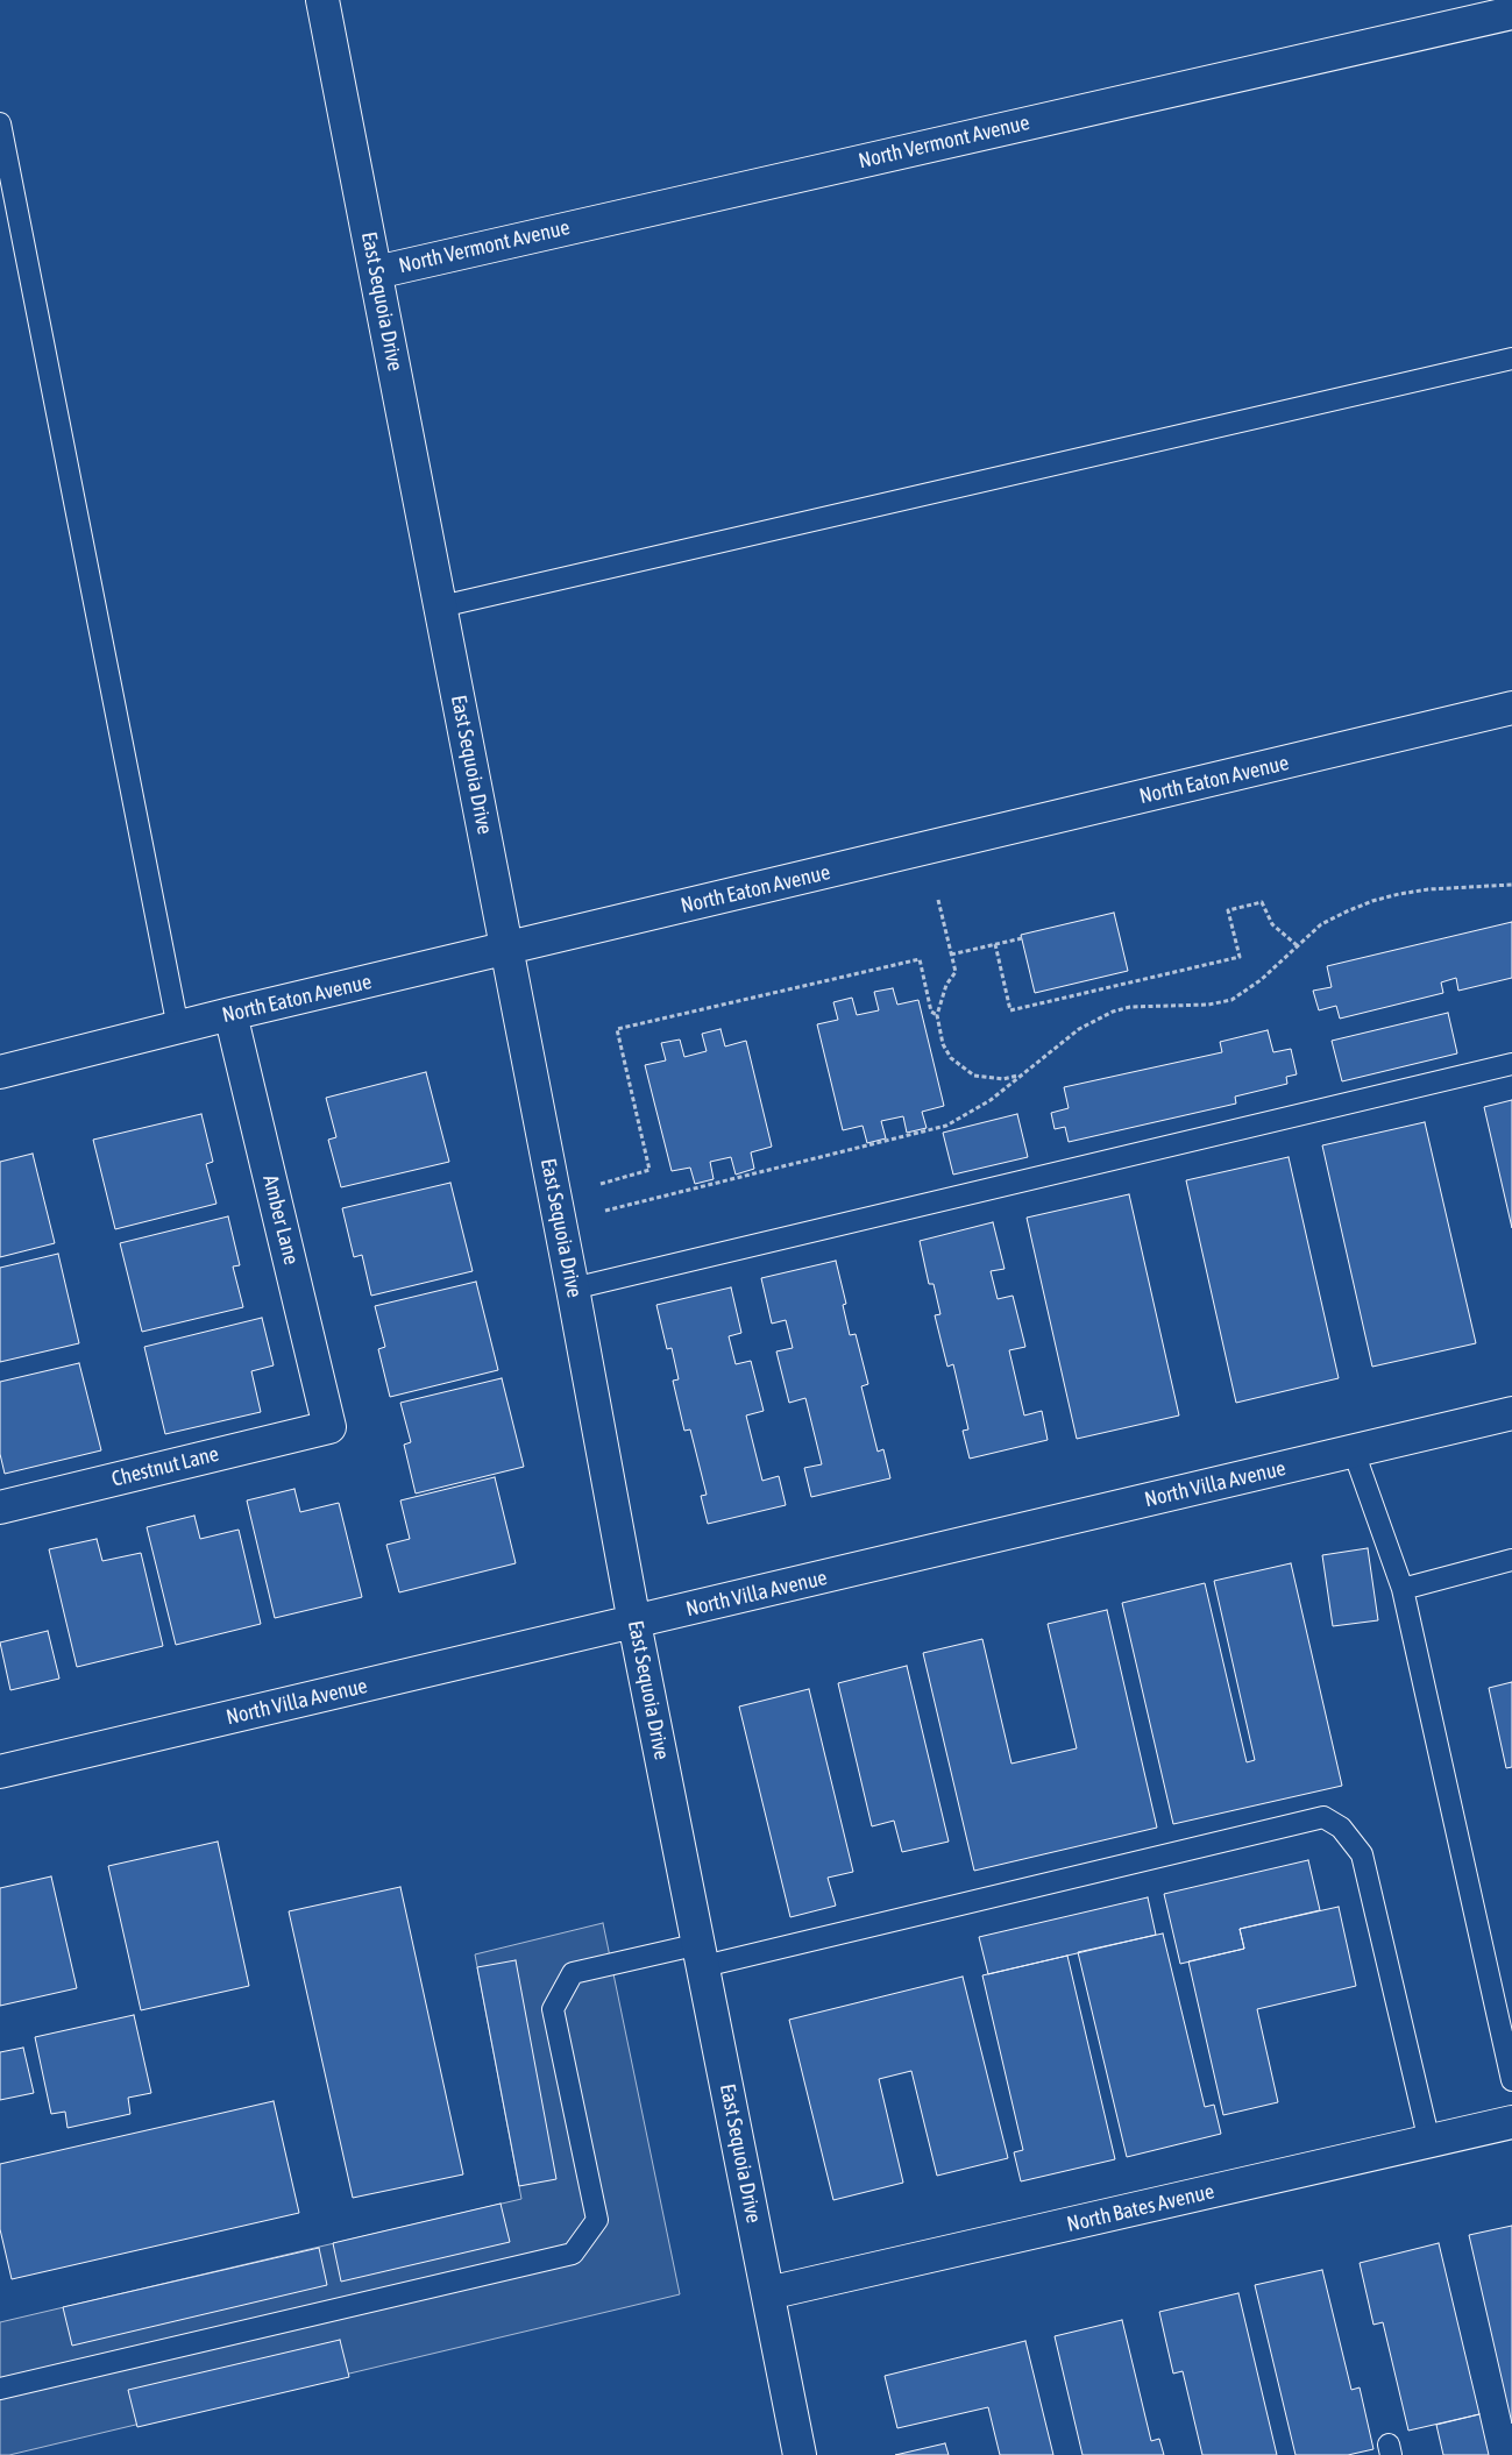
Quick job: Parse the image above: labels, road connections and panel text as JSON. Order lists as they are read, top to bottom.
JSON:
{
  "streets": {
    "street": [
      "North Vermont Avenue",
      "East Sequoia Drive",
      "North Eaton Avenue",
      "Amber Lane",
      "Chestnut Lane",
      "North Villa Avenue",
      "North Bates Avenue"
    ]
  },
  "crossings": [
    ["North Vermont Avenue", "East Sequoia Drive"],
    ["East Sequoia Drive", "North Eaton Avenue"],
    ["East Sequoia Drive", "North Villa Avenue"],
    ["East Sequoia Drive", "North Bates Avenue"],
    ["North Eaton Avenue", "Amber Lane"],
    ["Amber Lane", "Chestnut Lane"]
  ]
}
